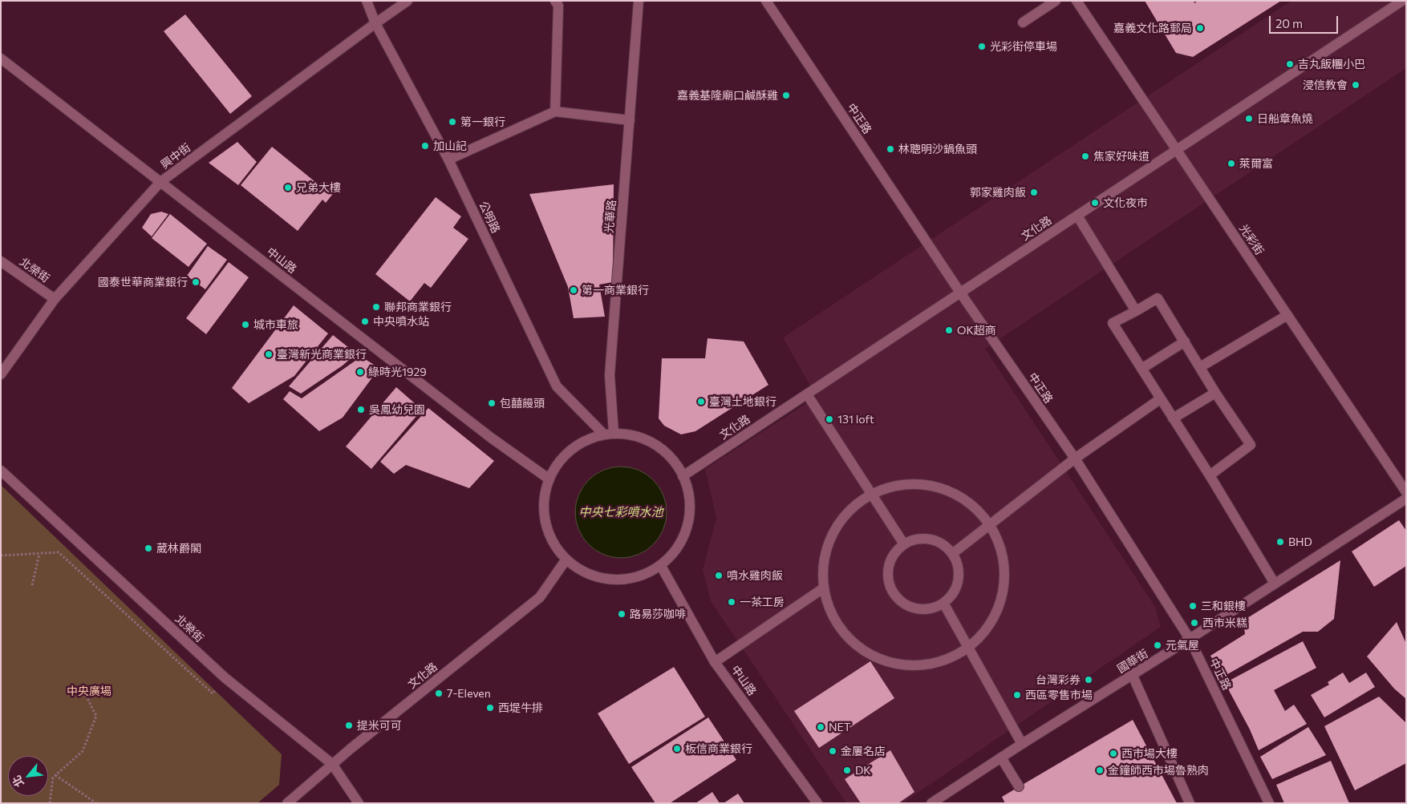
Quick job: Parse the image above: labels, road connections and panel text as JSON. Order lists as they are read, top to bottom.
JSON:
{
  "streets": {
    "street": [
      "中正路",
      "興中街",
      "光華路",
      "公明路",
      "文化路",
      "光彩街",
      "中山路",
      "北榮街",
      "國華街"
    ]
  },
  "crossings": [
    ["中正路", "文化路"],
    ["中正路", "國華街"],
    ["興中街", "公明路"],
    ["興中街", "中山路"],
    ["興中街", "北榮街"],
    ["文化路", "光彩街"],
    ["文化路", "北榮街"]
  ],
  "water": ["中央七彩噴水池"],
  "parks": ["中央廣場"],
  "places": [
    "嘉義文化路郵局",
    "光彩街停車場",
    "吉丸飯糰小巴",
    "浸信教會",
    "嘉義基隆廟口鹹酥雞",
    "日船章魚燒",
    "第一銀行",
    "加山記",
    "林聰明沙鍋魚頭",
    "焦家好味道",
    "萊爾富",
    "兄弟大樓",
    "郭家雞肉飯",
    "文化夜市",
    "國泰世華商業銀行",
    "第一商業銀行",
    "聯邦商業銀行",
    "中央噴水站",
    "城市車旅",
    "OK超商",
    "臺灣新光商業銀行",
    "綠時光1929",
    "臺灣土地銀行",
    "包囍饅頭",
    "吳鳳幼兒園",
    "131 loft",
    "BHD",
    "葳林爵閣",
    "噴水雞肉飯",
    "一茶工房",
    "三和銀樓",
    "路易莎咖啡",
    "西市米糕",
    "元氣屋",
    "台灣彩券",
    "7-Eleven",
    "西區零售市場",
    "西堤牛排",
    "提米可可",
    "NET",
    "板信商業銀行",
    "金屢名店",
    "西市場大樓",
    "DK",
    "金鐘師西市場魯熟肉"
  ],
  "scale_bar": "20 m",
  "north": "bottom left"
}
